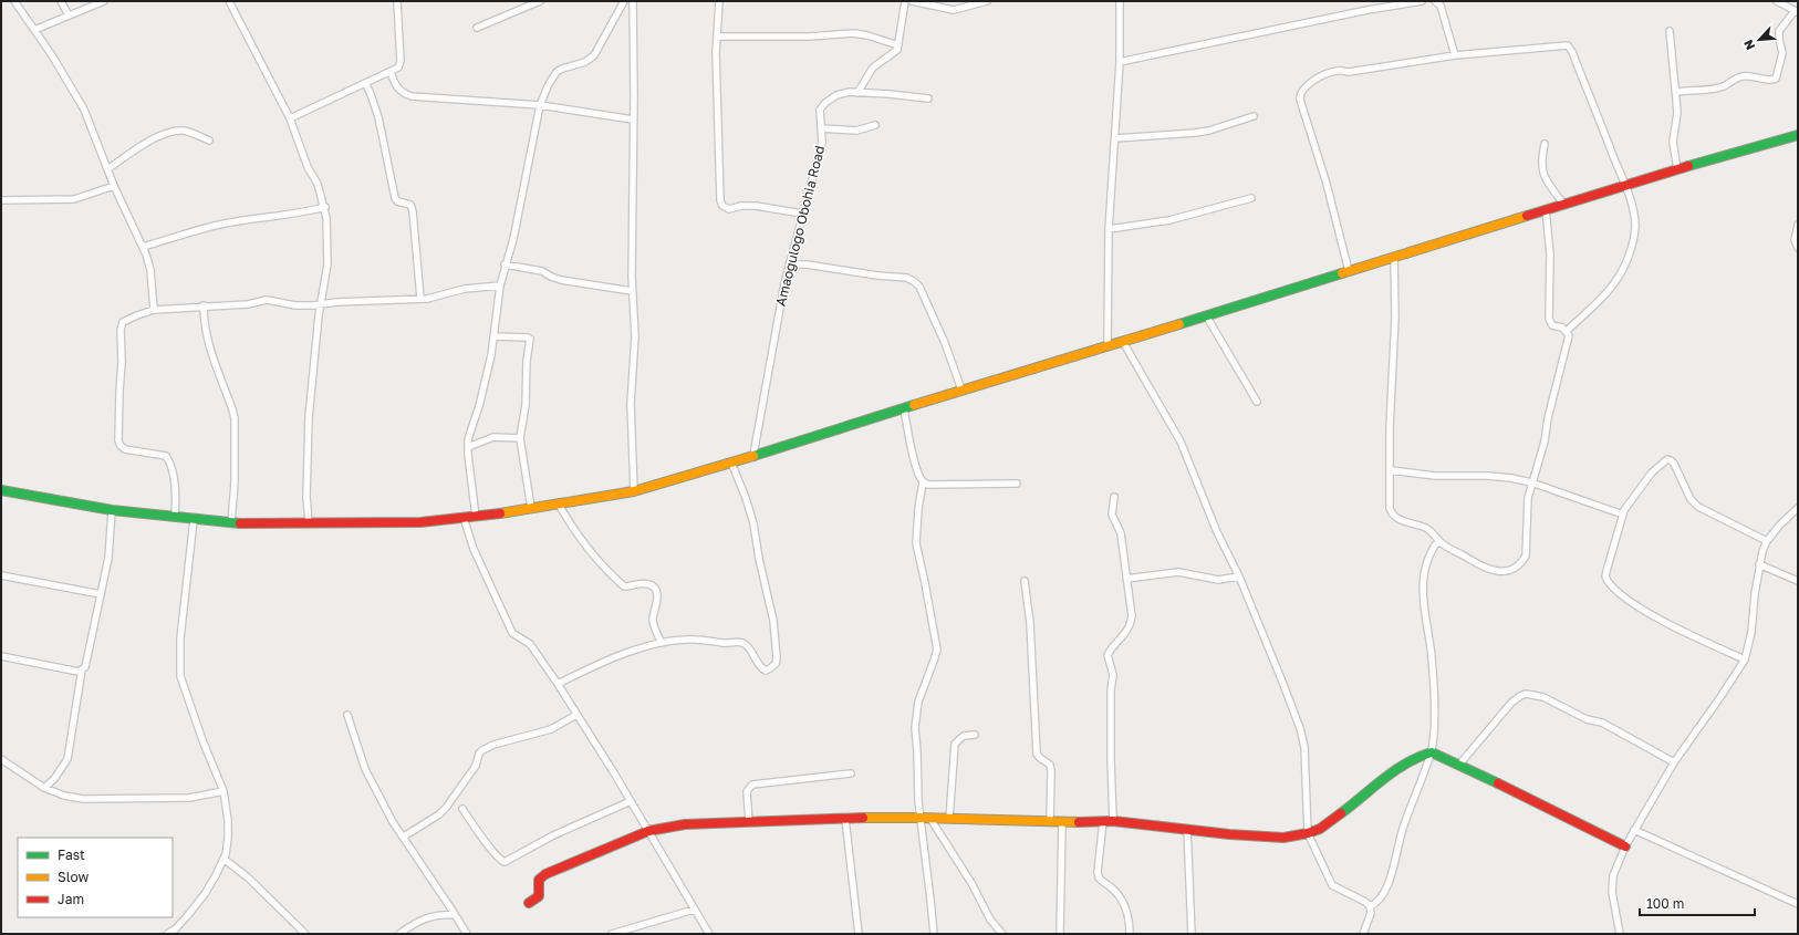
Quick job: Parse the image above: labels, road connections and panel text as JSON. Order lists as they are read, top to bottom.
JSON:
{
  "streets": {
    "street": ["Amaogulogo Obohia Road"]
  },
  "legend": ["Fast", "Slow", "Jam"],
  "scale_bar": "100 m",
  "north": "bottom left"
}
